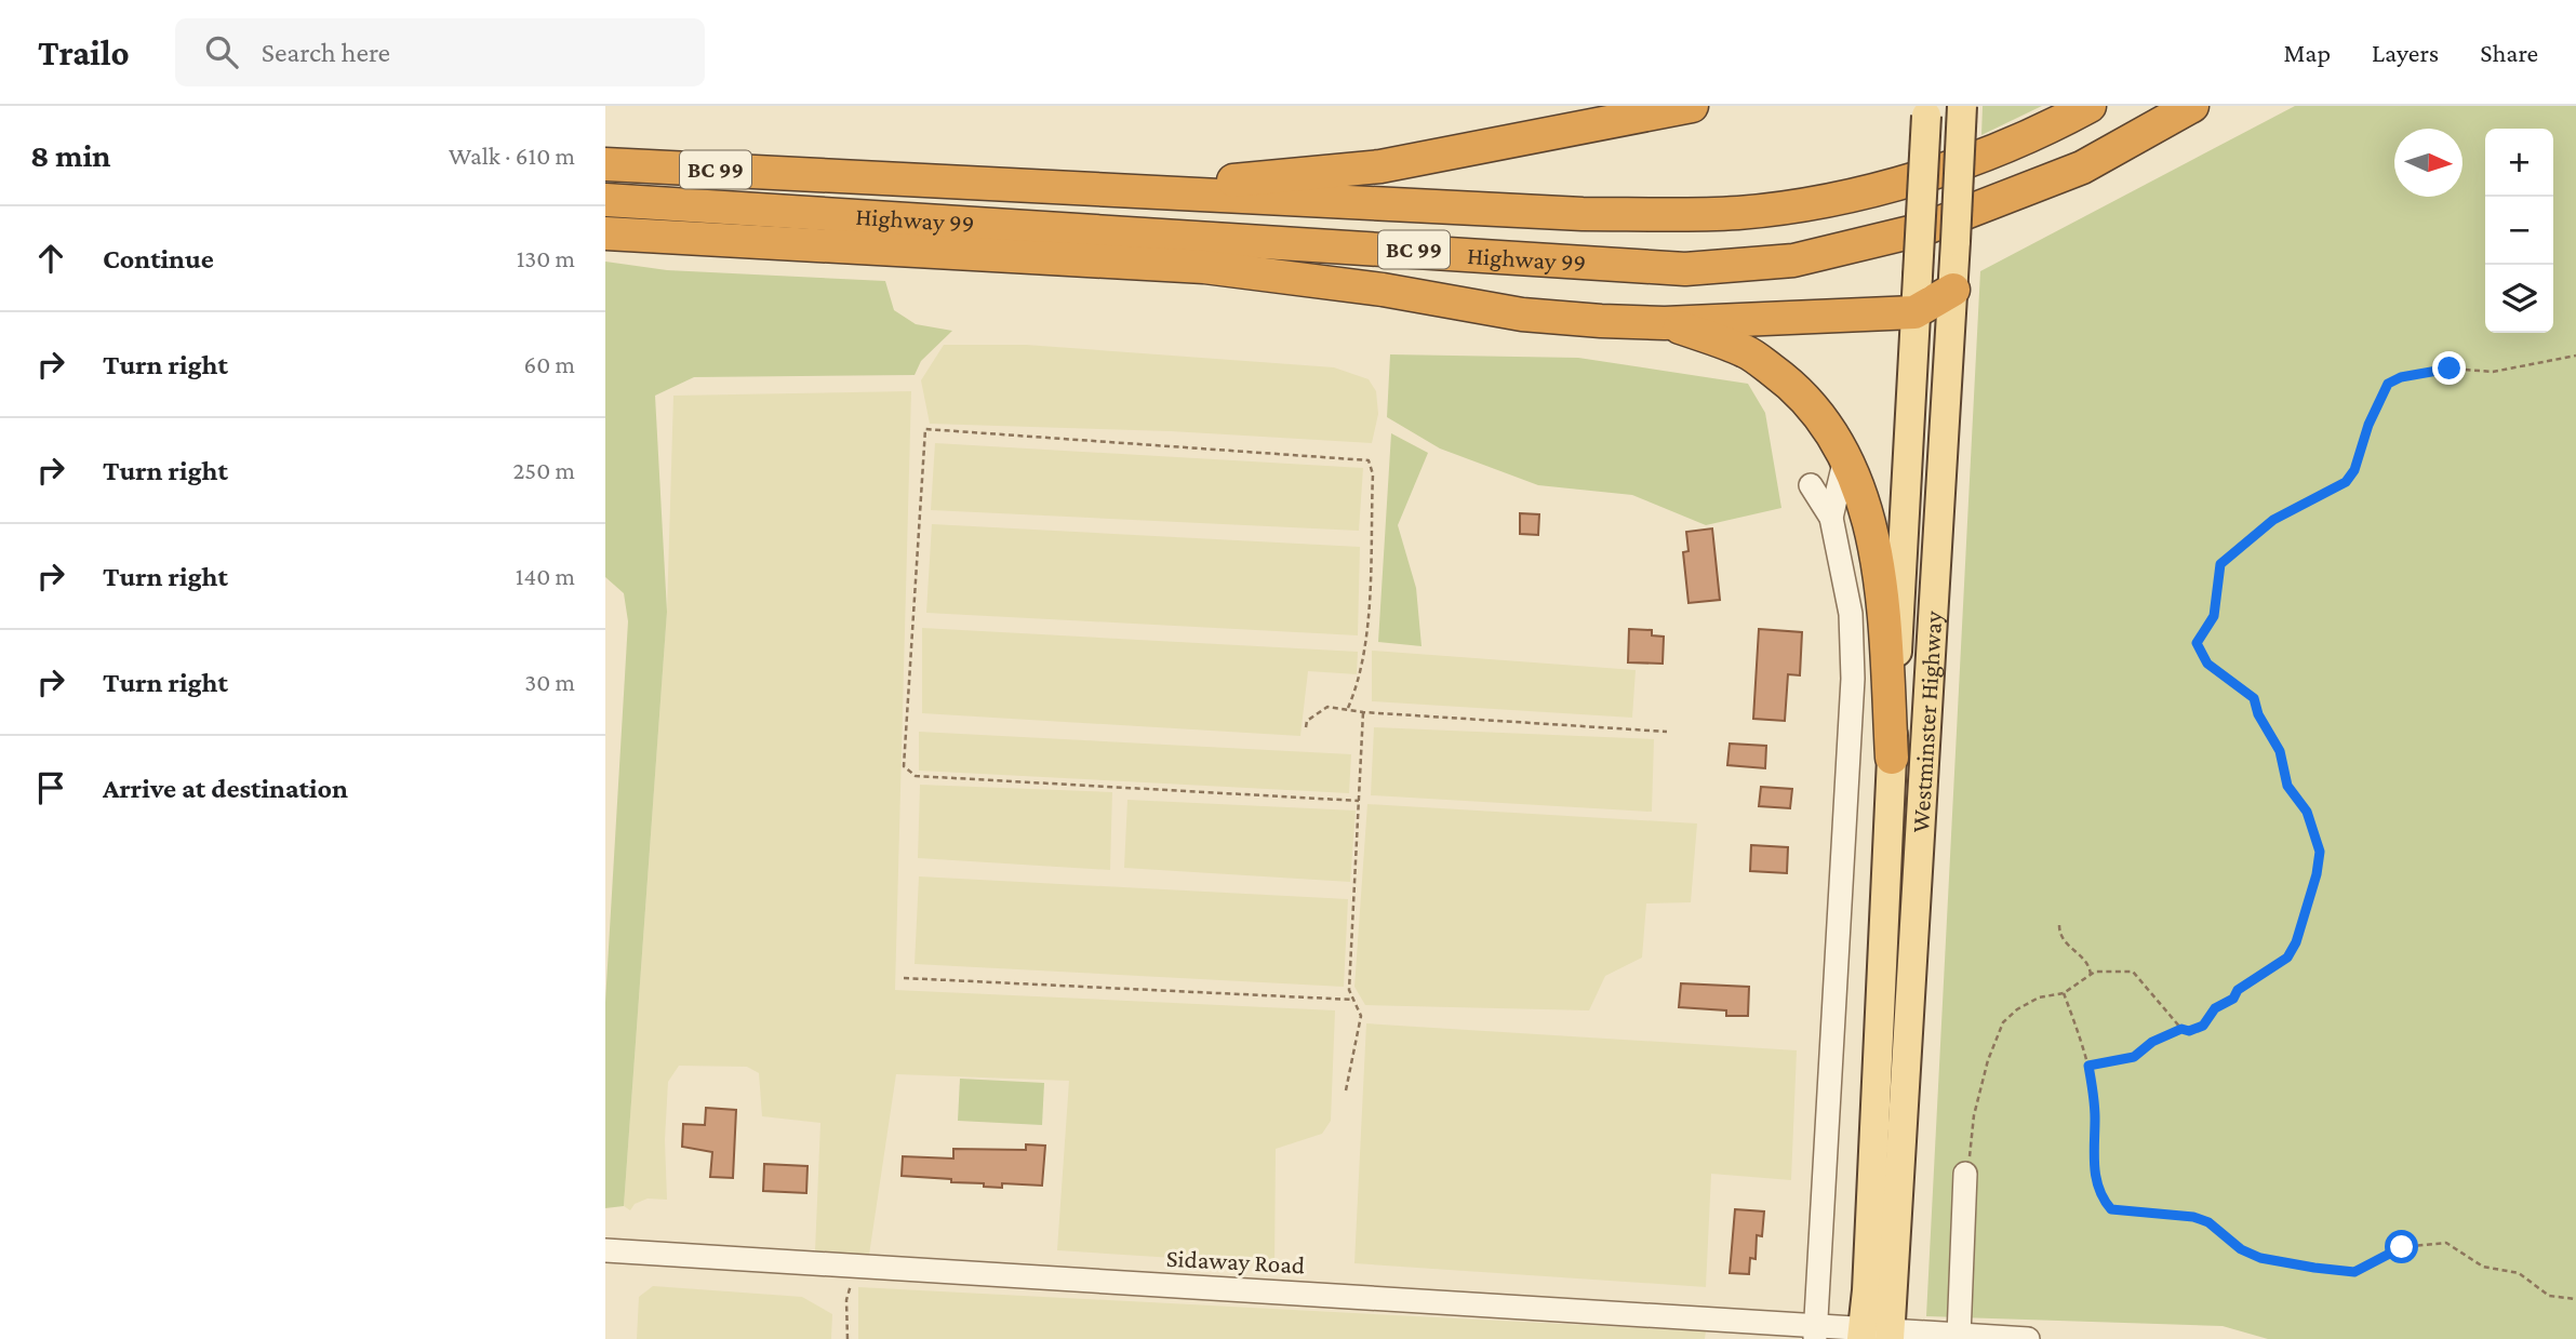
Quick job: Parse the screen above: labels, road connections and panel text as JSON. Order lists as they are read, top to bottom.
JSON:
{
  "streets": {
    "highway": ["BC 99", "Highway 99"],
    "main road": ["Westminster Highway"],
    "street": ["Sidaway Road"]
  },
  "crossings": [
    ["Westminster Highway", "Sidaway Road"]
  ],
  "north": "right",
  "page": {
    "header": "Trailo",
    "search": "Search here",
    "nav": ["Map", "Layers", "Share"],
    "heading": ["8 min", "Walk · 610 m"],
    "map_buttons": ["+", "−"],
    "list": [
      ["Continue", "130 m"],
      ["Turn right", "60 m"],
      ["Turn right", "250 m"],
      ["Turn right", "140 m"],
      ["Turn right", "30 m"],
      "Arrive at destination"
    ]
  }
}
